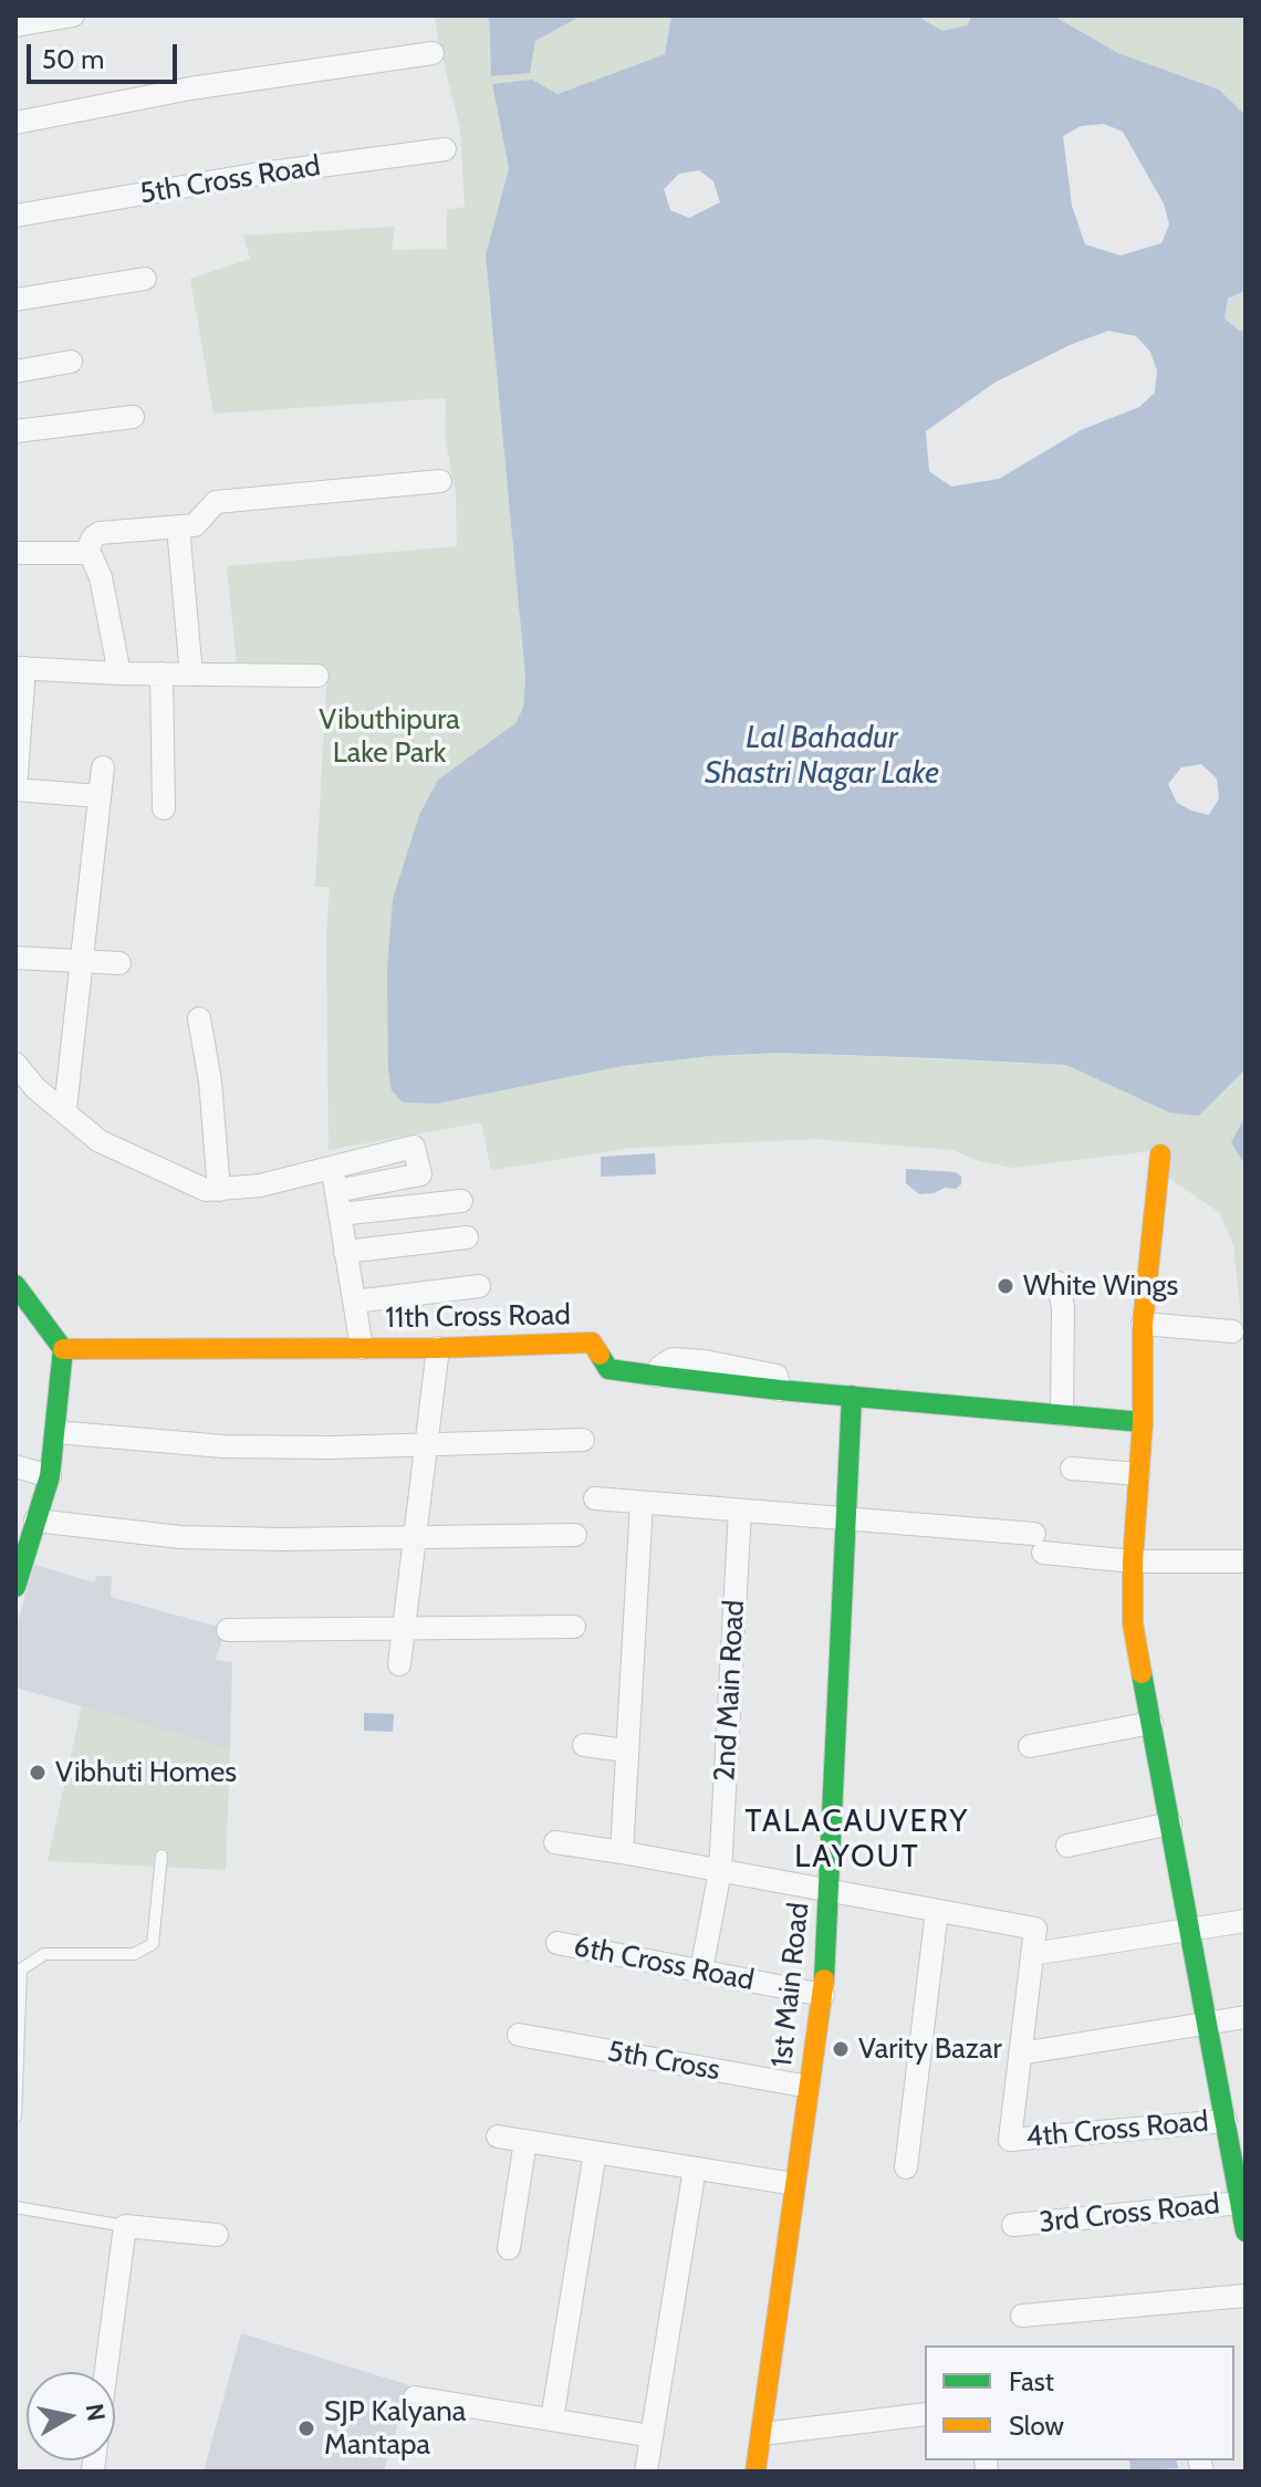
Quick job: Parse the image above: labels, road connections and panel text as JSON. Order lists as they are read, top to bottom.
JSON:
{
  "streets": {
    "street": [
      "5th Cross Road",
      "11th Cross Road",
      "2nd Main Road",
      "6th Cross Road",
      "1st Main Road",
      "5th Cross",
      "4th Cross Road",
      "3rd Cross Road"
    ]
  },
  "crossings": [
    ["2nd Main Road", "6th Cross Road"],
    ["6th Cross Road", "1st Main Road"],
    ["1st Main Road", "5th Cross"]
  ],
  "districts": ["TALACAUVERY LAYOUT"],
  "water": ["Lal Bahadur Shastri Nagar Lake"],
  "parks": ["Vibuthipura Lake Park"],
  "places": [
    "White Wings",
    "Vibhuti Homes",
    "Varity Bazar",
    "SJP Kalyana Mantapa"
  ],
  "legend": ["Fast", "Slow"],
  "scale_bar": "50 m",
  "north": "right"
}
